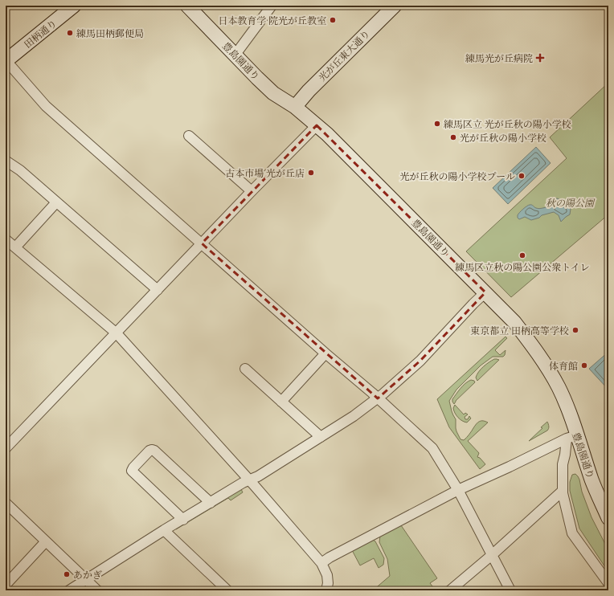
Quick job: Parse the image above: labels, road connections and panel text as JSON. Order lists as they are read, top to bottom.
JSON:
{
  "streets": {
    "street": ["田柄通り", "光が丘東大通り", "豊島園通り"]
  },
  "crossings": [
    ["光が丘東大通り", "豊島園通り"]
  ],
  "parks": ["秋の陽公園"],
  "places": {
    "other": [
      "日本教育学 院光が丘教室",
      "練馬田柄郵便局",
      "練馬区立 光が丘秋の陽小学校",
      "光が丘秋の陽小学校",
      "古本市場 光が丘店",
      "光が丘秋の陽小学校プール",
      "練馬区立秋の陽公園公衆トイレ",
      "東京都立 田柄高等学校",
      "体育館",
      "あかぎ"
    ],
    "health": ["練馬光が丘病院"]
  }
}
